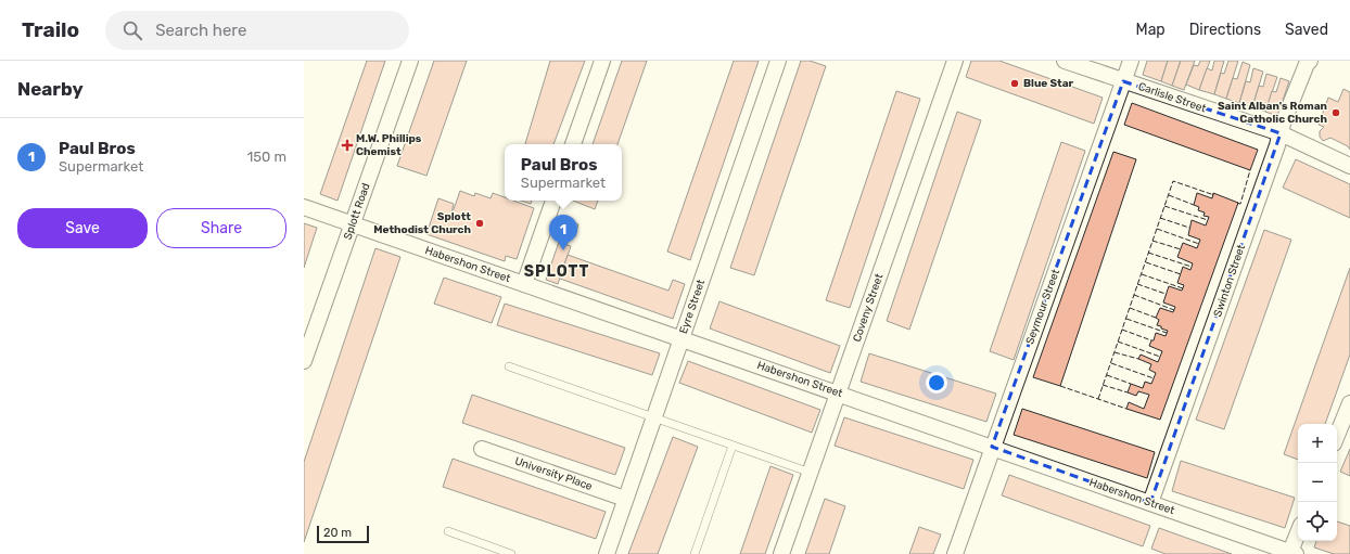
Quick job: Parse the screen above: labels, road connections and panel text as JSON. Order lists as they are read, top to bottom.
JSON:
{
  "streets": {
    "street": [
      "Carlisle Street",
      "Splott Road",
      "Habershon Street",
      "Swinton Street",
      "Eyre Street",
      "Seymour Street",
      "Coveny Street",
      "University Place"
    ]
  },
  "crossings": [
    ["Carlisle Street", "Swinton Street"],
    ["Carlisle Street", "Seymour Street"],
    ["Splott Road", "Habershon Street"],
    ["Habershon Street", "Swinton Street"],
    ["Habershon Street", "Eyre Street"],
    ["Habershon Street", "Seymour Street"],
    ["Habershon Street", "Coveny Street"],
    ["Eyre Street", "University Place"]
  ],
  "districts": ["SPLOTT"],
  "places": {
    "other": ["Blue Star", "Saint Alban's Roman Catholic Church", "Splott Methodist Church"],
    "health": ["M.W. Phillips Chemist"]
  },
  "scale_bar": "20 m",
  "page": {
    "header": "Trailo",
    "search": "Search here",
    "nav": ["Map", "Directions", "Saved"],
    "heading": "Nearby",
    "list": [
      {
        "mark": "1",
        "name": "Paul Bros",
        "note": "Supermarket",
        "value": "150 m"
      }
    ],
    "popup": ["Paul Bros", "Supermarket"],
    "buttons": ["Save", "Share"],
    "pins": "1",
    "map_buttons": ["+", "−"],
    "scale": "20 m"
  }
}
